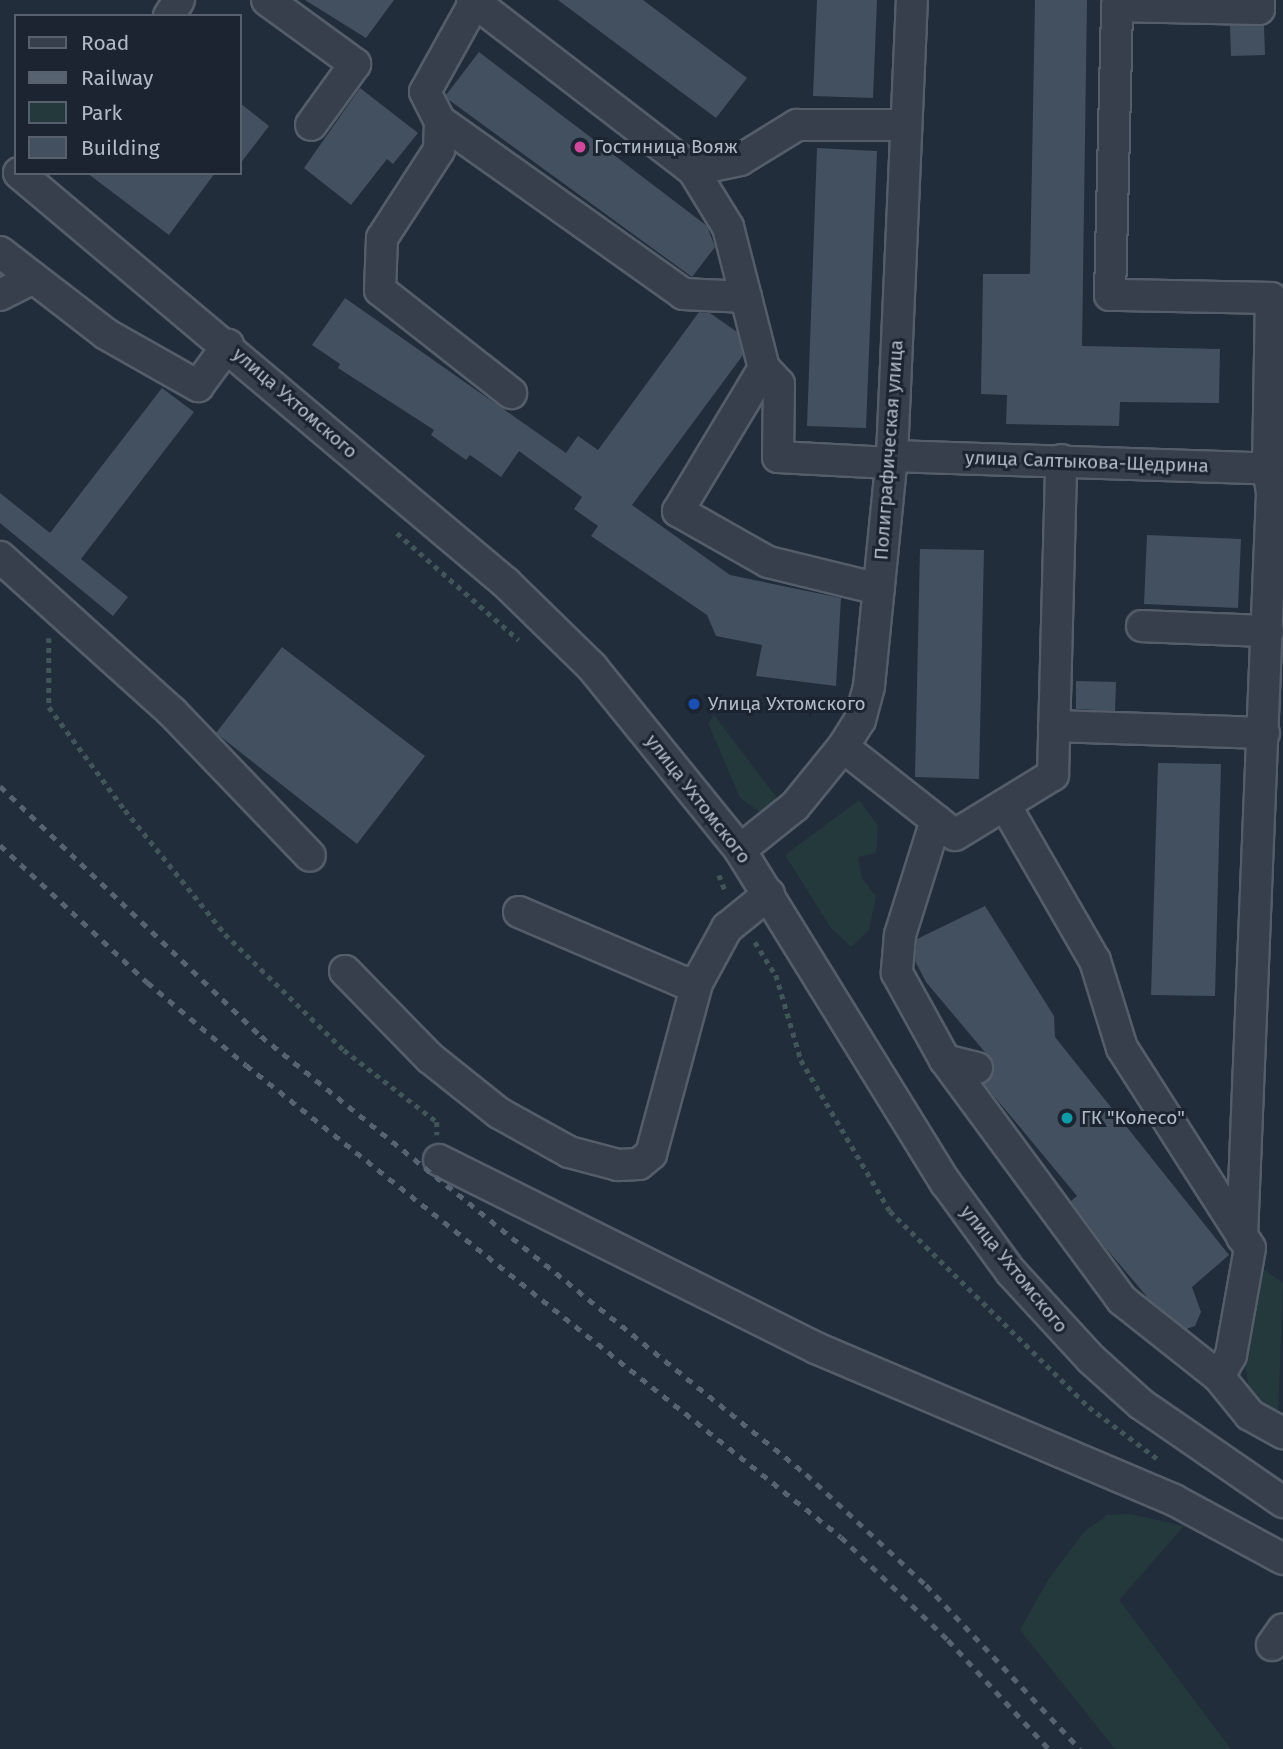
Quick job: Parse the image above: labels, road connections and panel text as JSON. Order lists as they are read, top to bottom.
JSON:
{
  "streets": {
    "street": ["улица Ухтомского", "Полиграфическая улица", "улица Салтыкова-Щедрина"]
  },
  "crossings": [
    ["улица Ухтомского", "Полиграфическая улица"],
    ["Полиграфическая улица", "улица Салтыкова-Щедрина"]
  ],
  "places": ["Гостиница Вояж", "Улица Ухтомского", "ГК \"Колесо\""],
  "legend": [
    "Road",
    "Railway",
    "Park",
    "Building"
  ]
}
